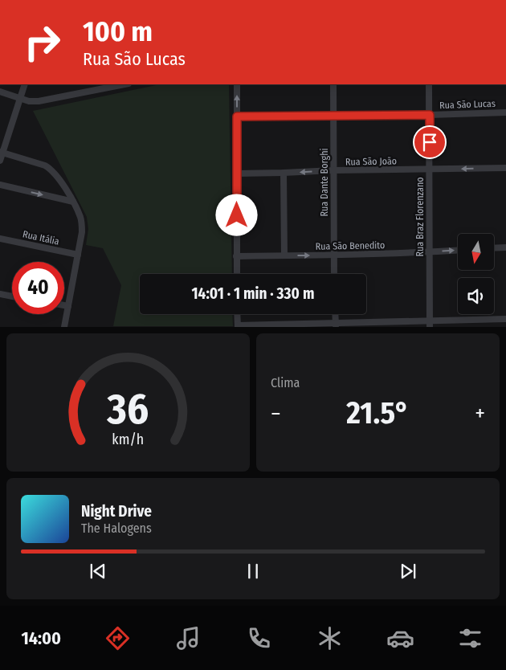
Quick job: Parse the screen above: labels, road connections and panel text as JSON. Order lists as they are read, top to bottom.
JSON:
{
  "streets": {
    "street": [
      "Rua São Lucas",
      "Rua São João",
      "Rua Dante Borghi",
      "Rua Braz Florenzano",
      "Rua Itália",
      "Rua São Benedito"
    ]
  },
  "crossings": [
    ["Rua São Lucas", "Rua Dante Borghi"],
    ["Rua São Lucas", "Rua Braz Florenzano"],
    ["Rua São João", "Rua Dante Borghi"],
    ["Rua São João", "Rua Braz Florenzano"],
    ["Rua Dante Borghi", "Rua São Benedito"],
    ["Rua Braz Florenzano", "Rua São Benedito"]
  ],
  "one_way": ["Rua São João", "Rua São Benedito"],
  "north": "bottom",
  "page": {
    "turn": ["100 m", "Rua São Lucas"],
    "limit": "40",
    "trip": "14:01 · 1 min · 330 m",
    "tile": "Clima",
    "heat": ["−", "21.5°", "+"],
    "song": ["Night Drive", "The Halogens"],
    "tabs": "14:00",
    "gauge": ["36", "km/h"]
  }
}
